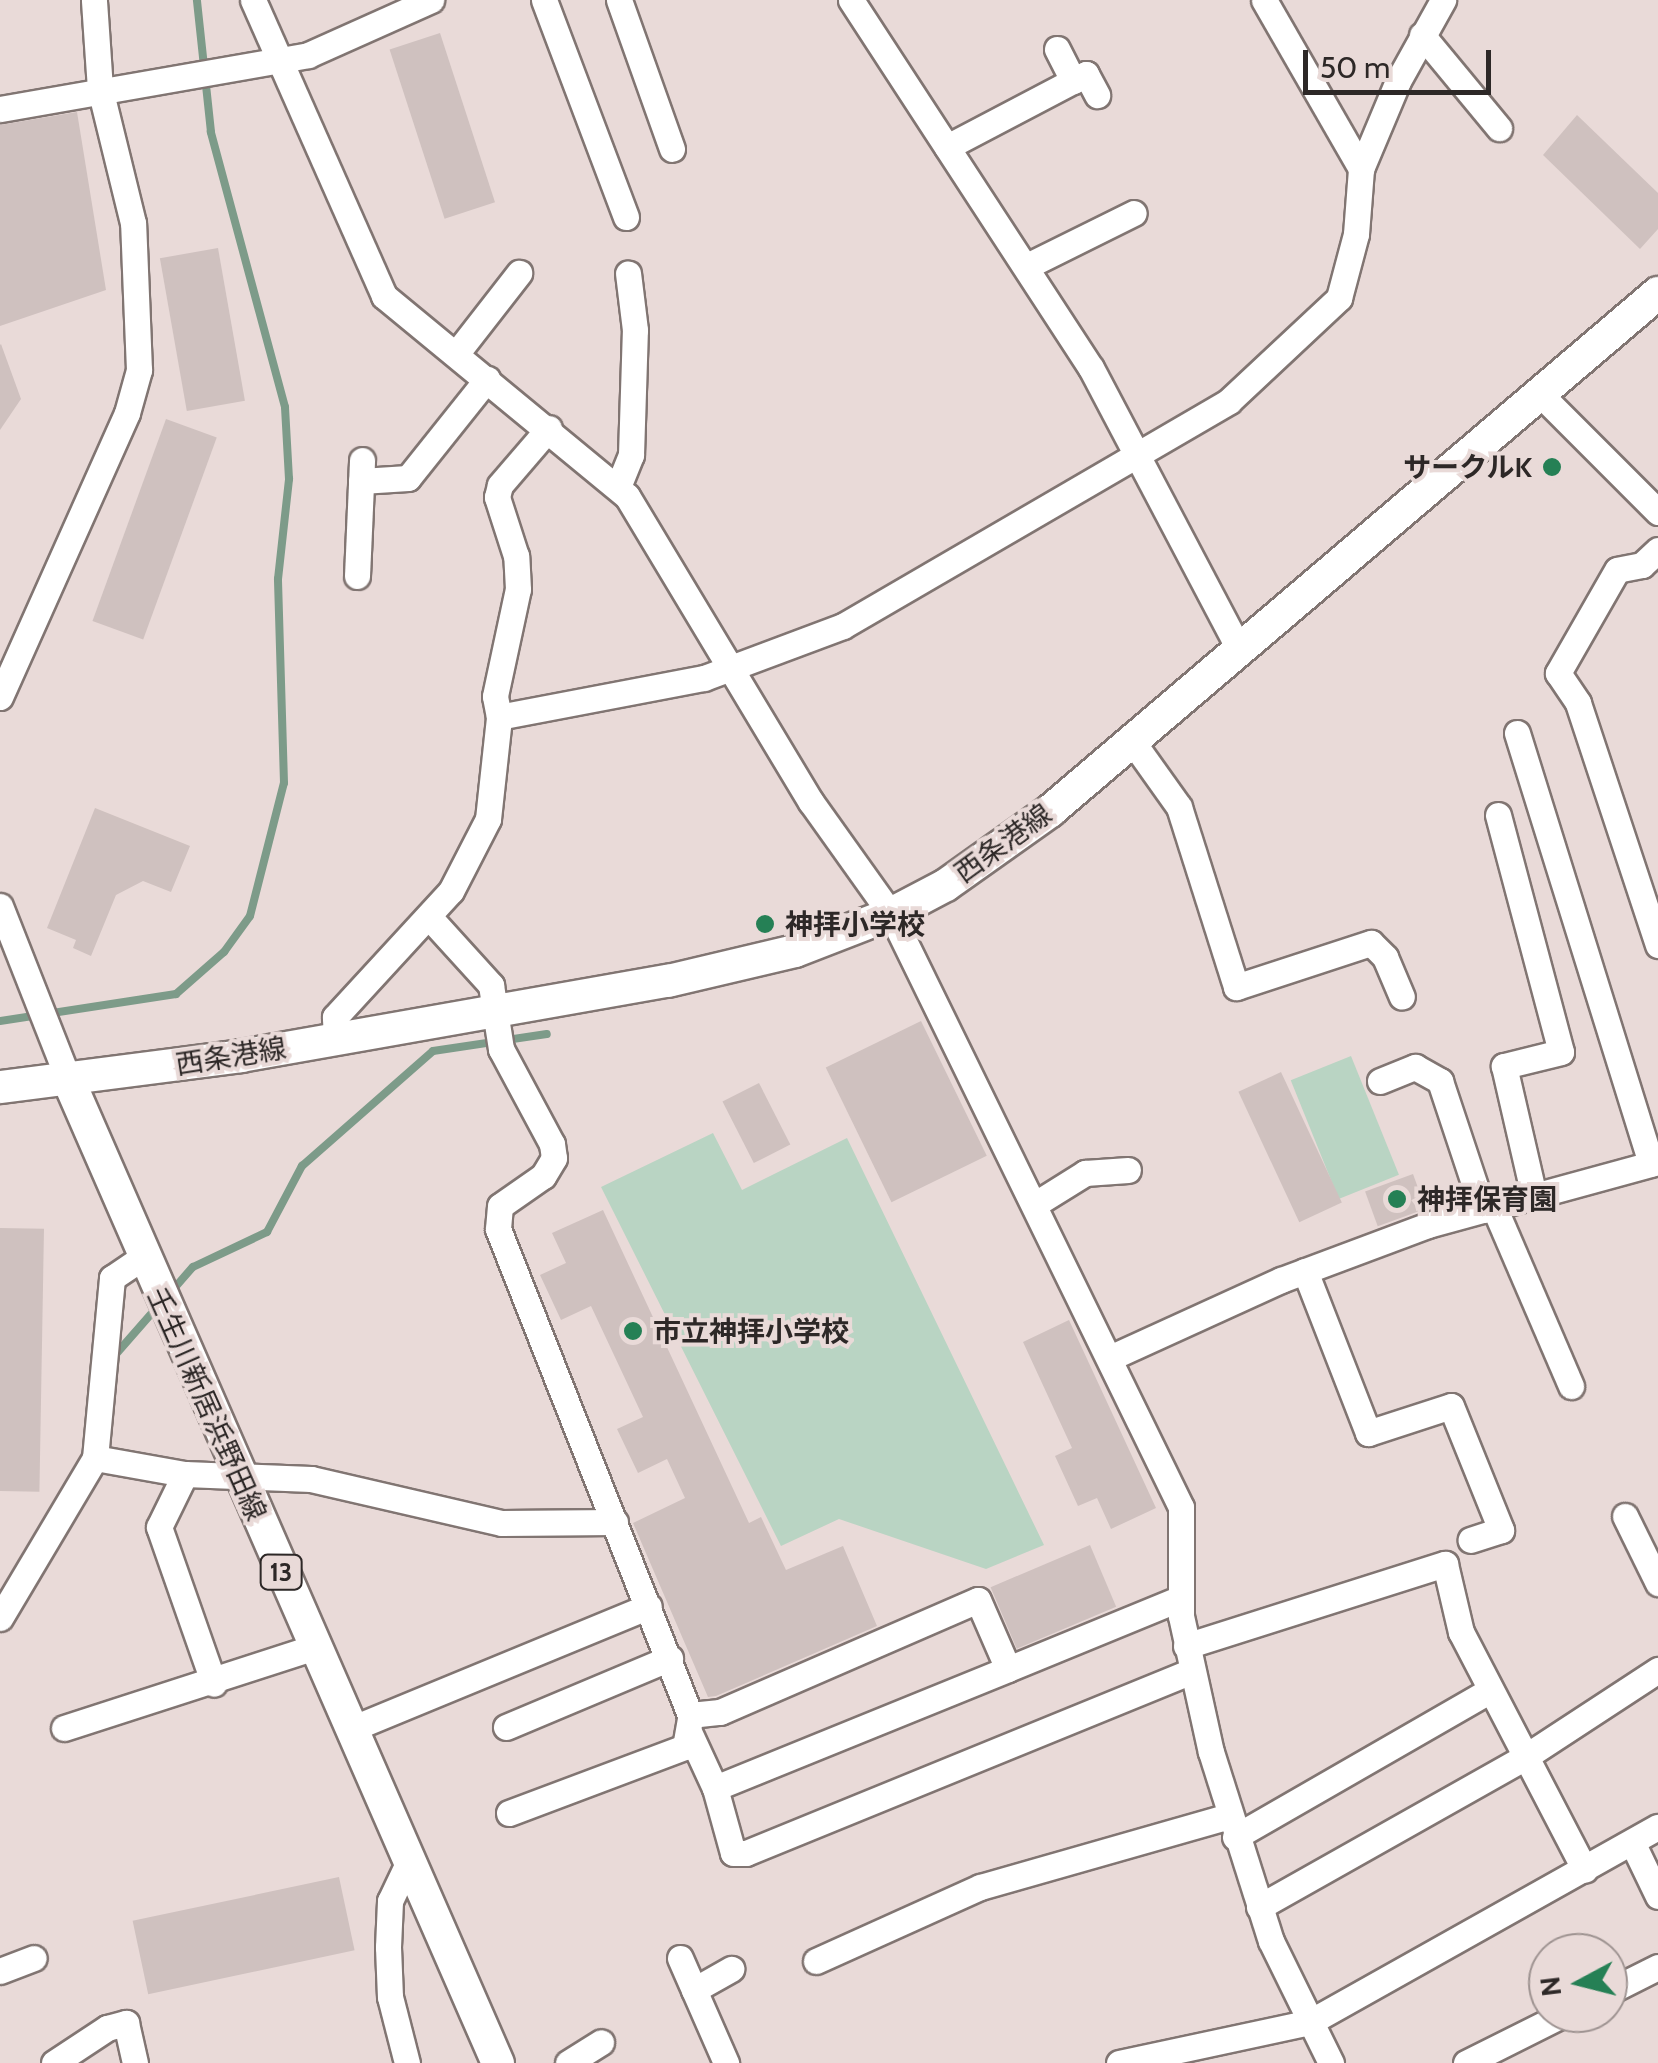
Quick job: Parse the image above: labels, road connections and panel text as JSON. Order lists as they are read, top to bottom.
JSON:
{
  "streets": {
    "main road": ["西条港線", "壬生川新居浜野田線", "13"]
  },
  "crossings": [
    ["西条港線", "壬生川新居浜野田線"]
  ],
  "places": [
    "サークルK",
    "神拝小学校",
    "神拝保育園",
    "市立神拝小学校"
  ],
  "scale_bar": "50 m",
  "north": "left"
}
